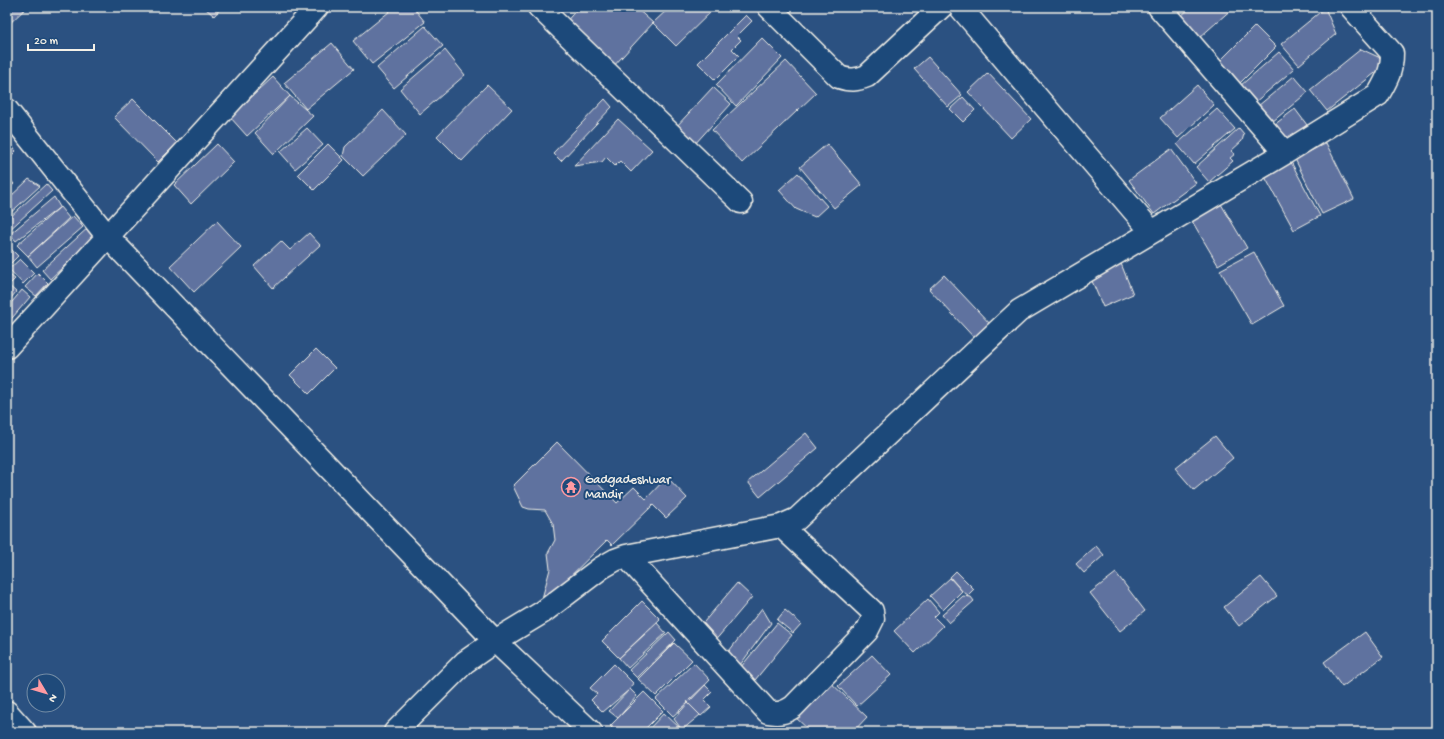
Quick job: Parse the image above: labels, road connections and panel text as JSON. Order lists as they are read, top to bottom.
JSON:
{
  "places": {
    "temple": ["Gadgadeshwar Mandir"]
  },
  "scale_bar": "20 m",
  "north": "bottom right"
}
